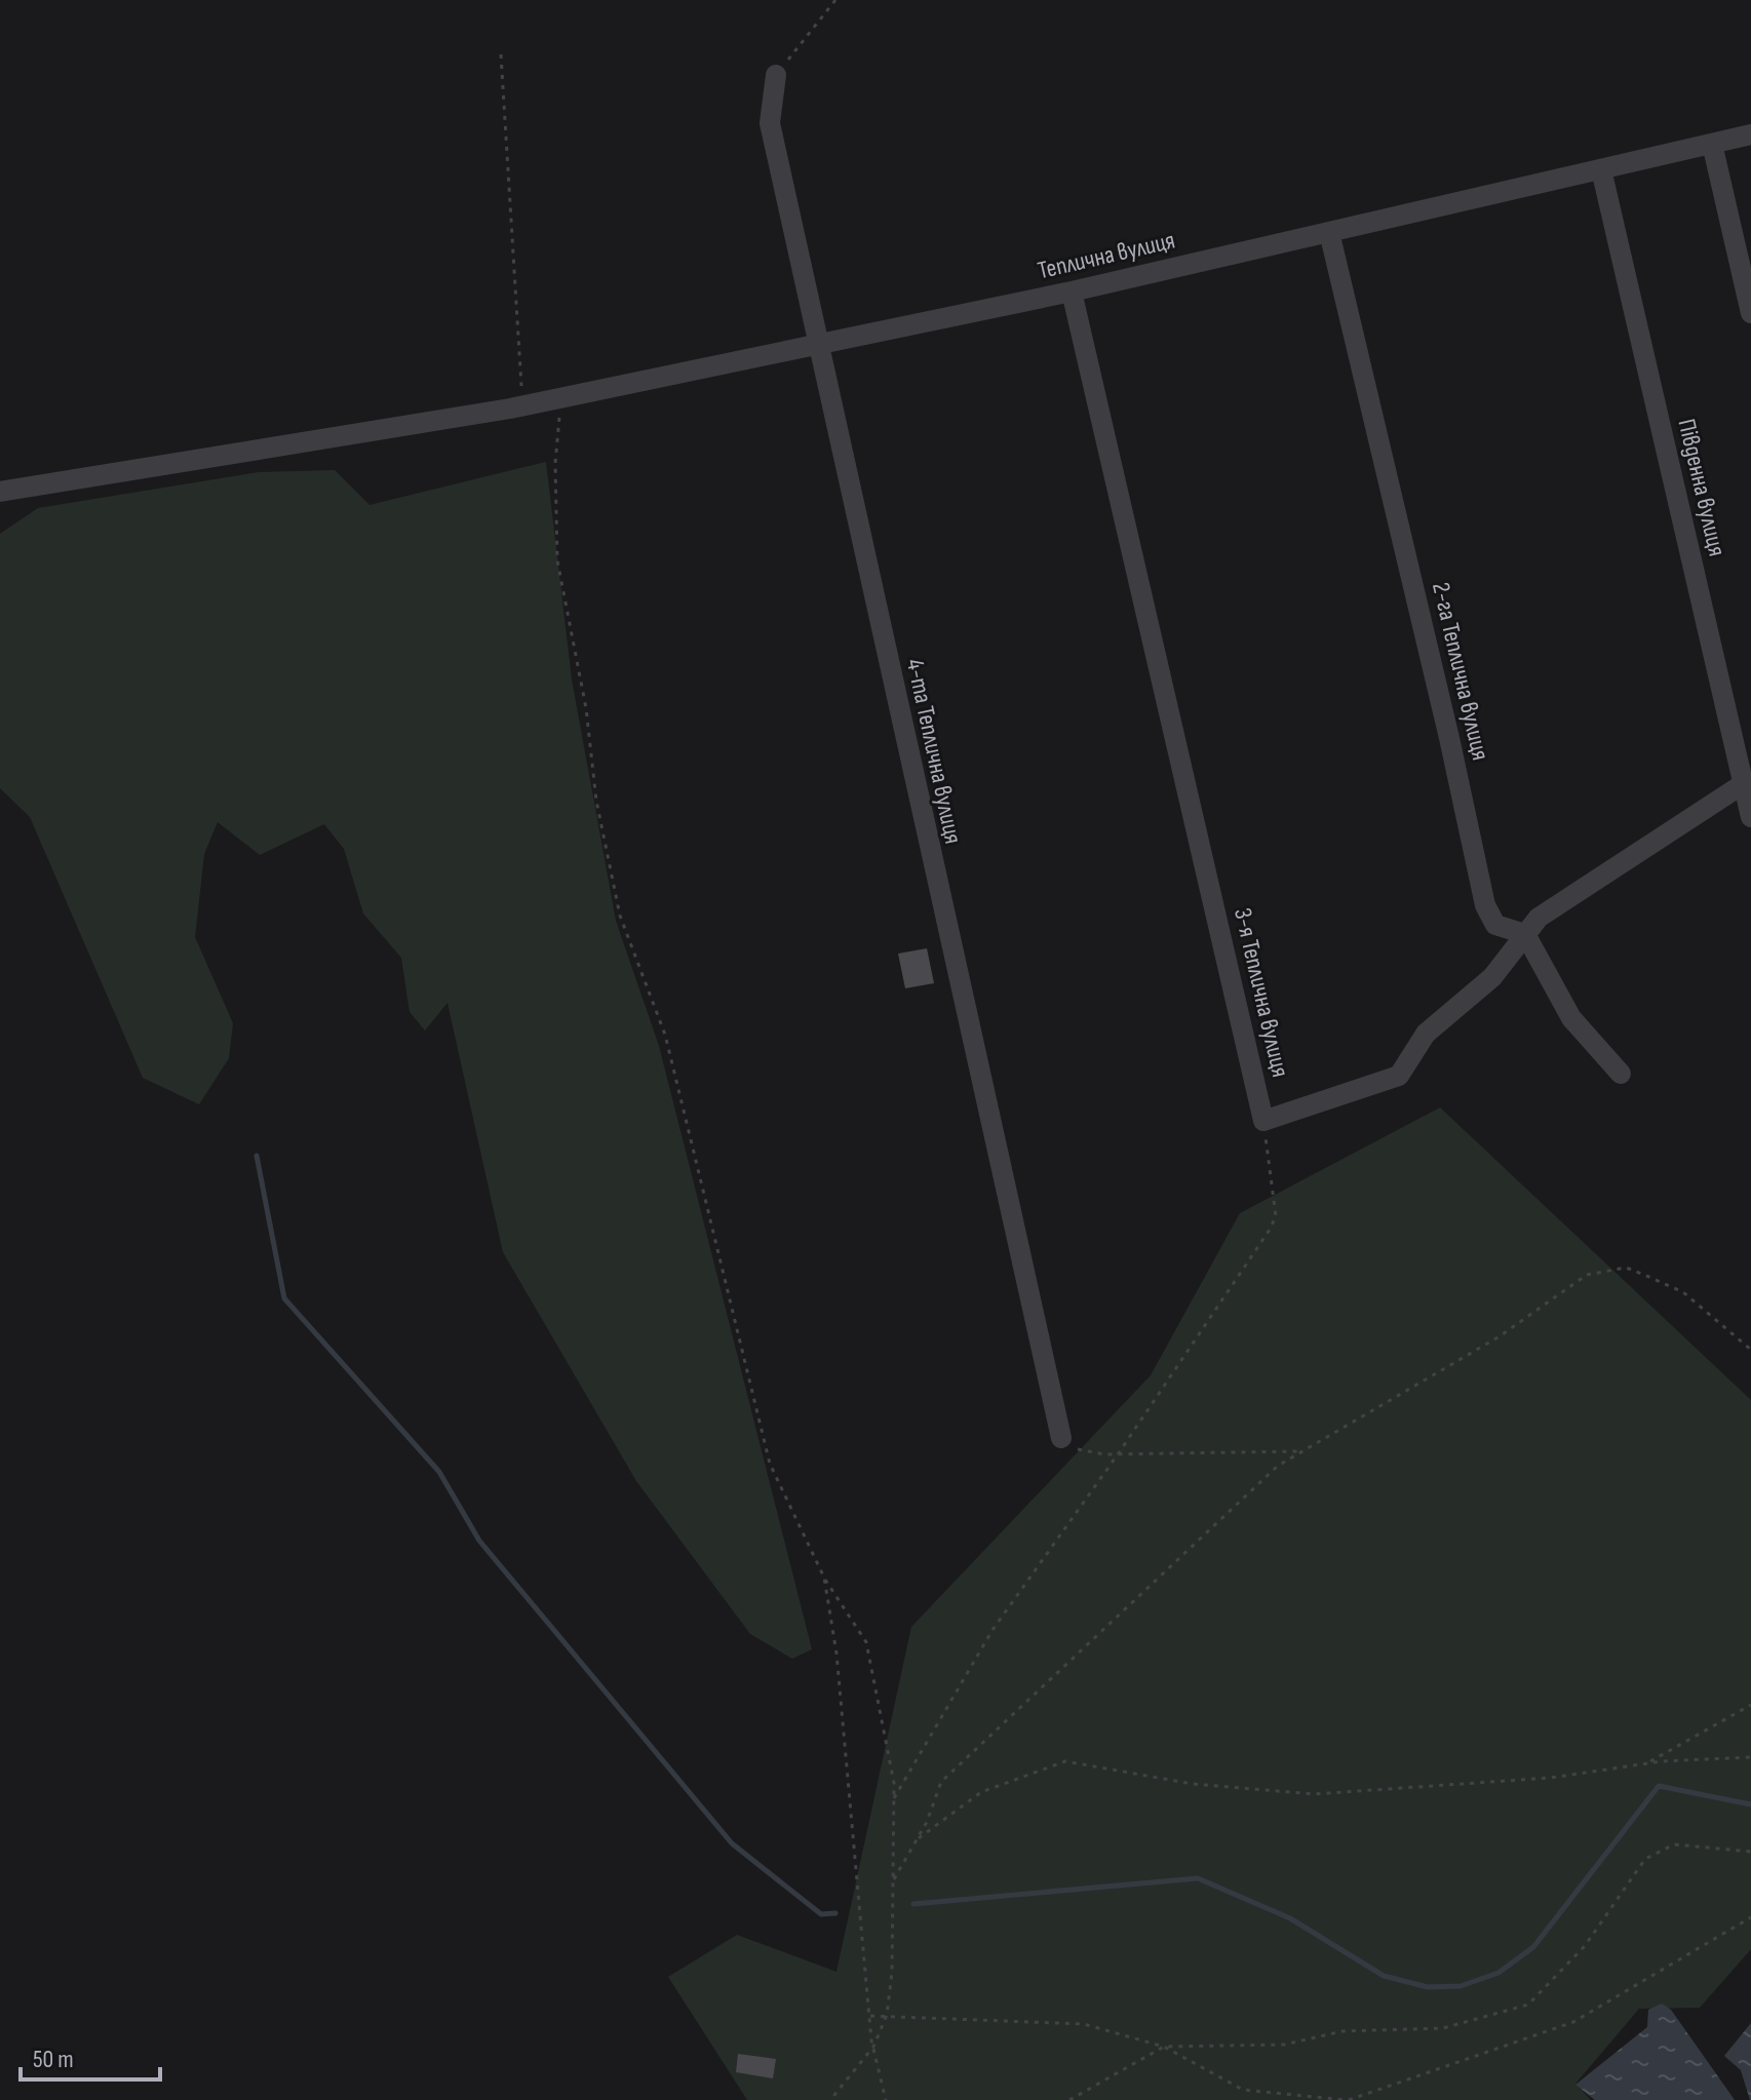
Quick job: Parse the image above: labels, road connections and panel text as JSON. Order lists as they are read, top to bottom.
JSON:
{
  "streets": {
    "street": [
      "Теплична вулиця",
      "Південна вулиця",
      "2-га Теплична вулиця",
      "4-та Теплична вулиця",
      "3-я Теплична вулиця"
    ]
  },
  "crossings": [
    ["Теплична вулиця", "Південна вулиця"],
    ["Теплична вулиця", "2-га Теплична вулиця"],
    ["Теплична вулиця", "4-та Теплична вулиця"],
    ["Теплична вулиця", "3-я Теплична вулиця"],
    ["Південна вулиця", "3-я Теплична вулиця"],
    ["2-га Теплична вулиця", "3-я Теплична вулиця"]
  ],
  "scale_bar": "50 m"
}
